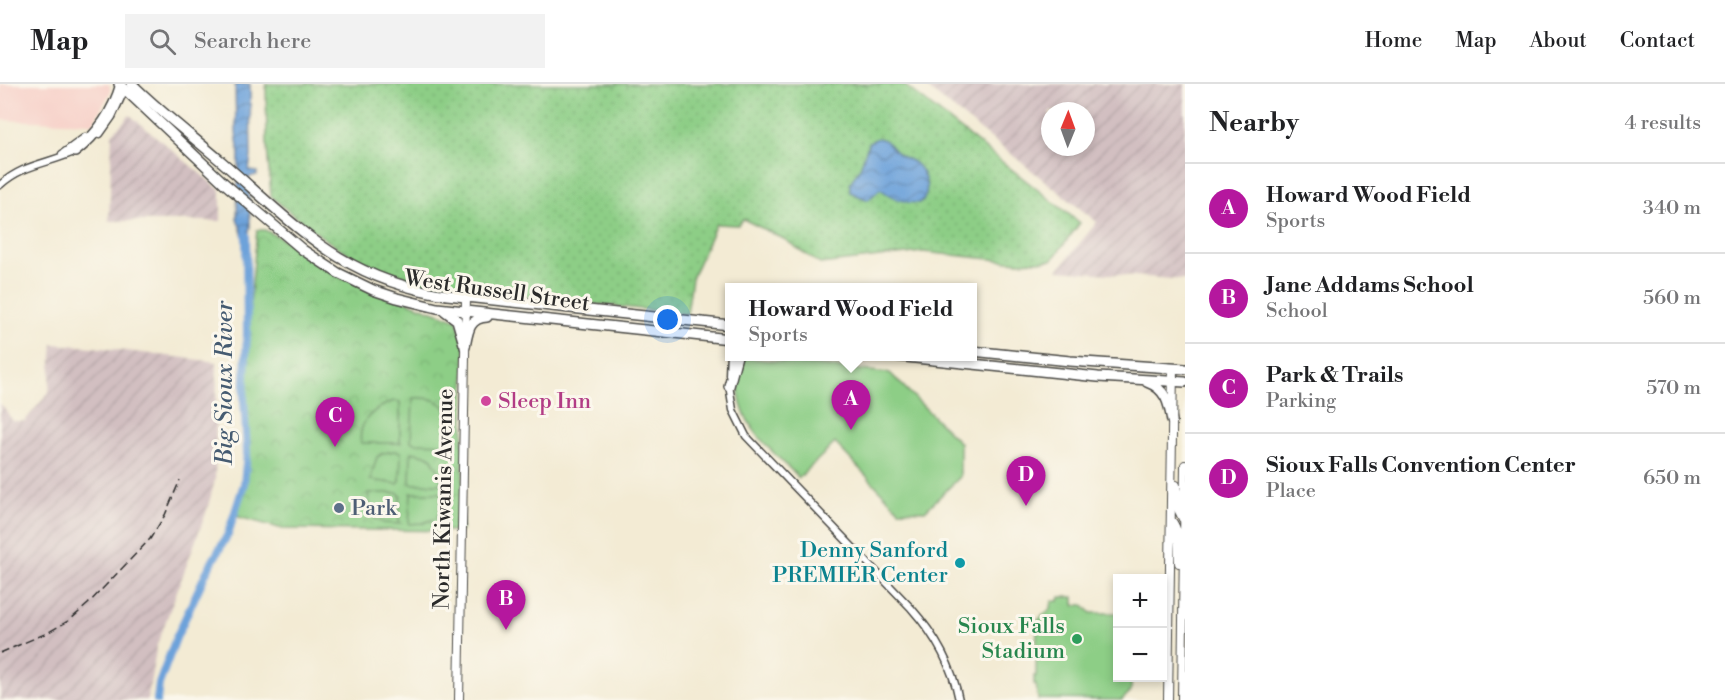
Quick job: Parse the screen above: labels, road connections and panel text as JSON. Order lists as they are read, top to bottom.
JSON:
{
  "streets": {
    "highway": ["West Russell Street"],
    "main road": ["North Kiwanis Avenue"]
  },
  "crossings": [
    ["West Russell Street", "North Kiwanis Avenue"]
  ],
  "water": ["Big Sioux River"],
  "places": [
    "Sleep Inn",
    "Park",
    "Denny Sanford PREMIER Center",
    "Sioux Falls Stadium"
  ],
  "north": "top",
  "page": {
    "header": "Map",
    "search": "Search here",
    "nav": [
      "Home",
      "Map",
      "About",
      "Contact"
    ],
    "heading": ["Nearby", "4 results"],
    "list": [
      {
        "mark": "A",
        "name": "Howard Wood Field",
        "note": "Sports",
        "value": "340 m"
      },
      {
        "mark": "B",
        "name": "Jane Addams School",
        "note": "School",
        "value": "560 m"
      },
      {
        "mark": "C",
        "name": "Park & Trails",
        "note": "Parking",
        "value": "570 m"
      },
      {
        "mark": "D",
        "name": "Sioux Falls Convention Center",
        "note": "Place",
        "value": "650 m"
      }
    ],
    "popup": ["Howard Wood Field", "Sports"],
    "pins": [
      "A",
      "C",
      "D",
      "B"
    ],
    "map_buttons": ["+", "−"]
  }
}
